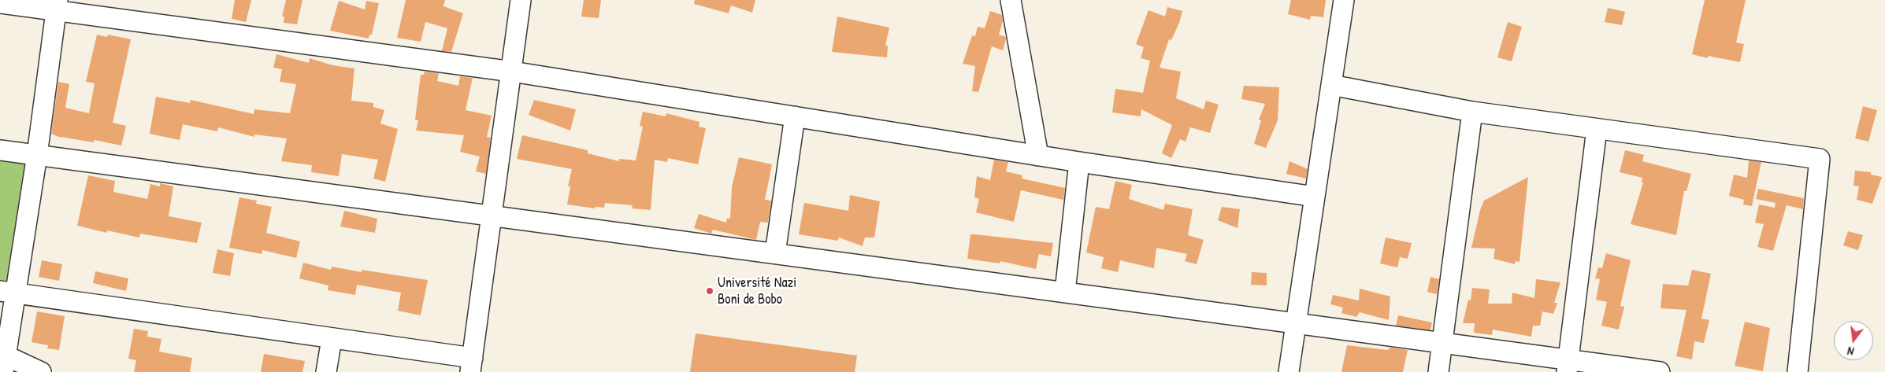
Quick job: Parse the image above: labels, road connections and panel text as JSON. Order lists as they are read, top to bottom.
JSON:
{
  "places": ["Université Nazi Boni de Bobo"],
  "north": "bottom"
}
